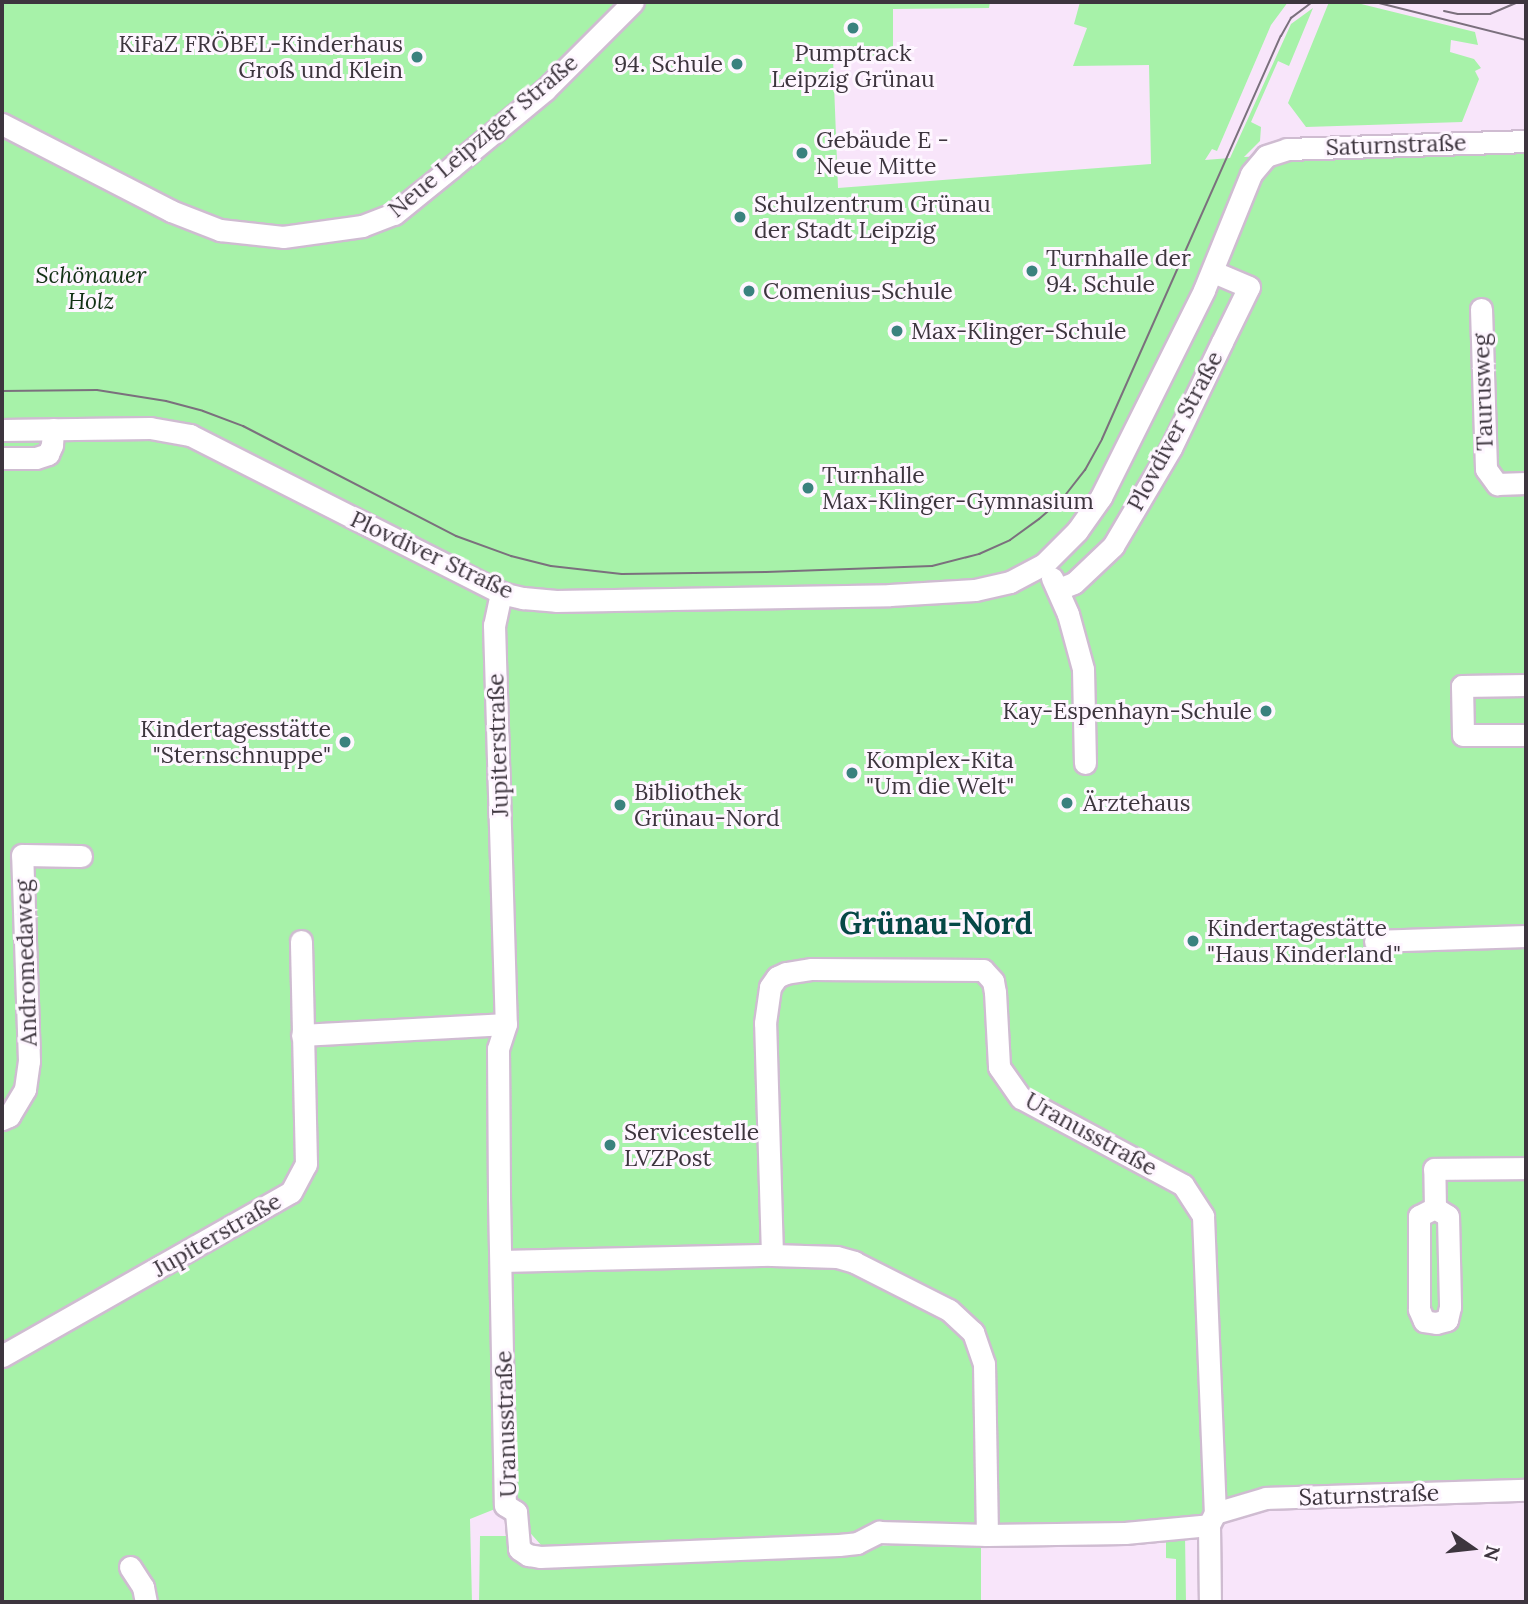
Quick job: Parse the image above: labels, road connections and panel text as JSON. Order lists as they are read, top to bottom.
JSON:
{
  "streets": {
    "street": [
      "Neue Leipziger Straße",
      "Saturnstraße",
      "Taurusweg",
      "Plovdiver Straße",
      "Jupiterstraße",
      "Andromedaweg",
      "Uranusstraße"
    ]
  },
  "crossings": [
    ["Saturnstraße", "Plovdiver Straße"],
    ["Saturnstraße", "Uranusstraße"],
    ["Plovdiver Straße", "Jupiterstraße"],
    ["Jupiterstraße", "Uranusstraße"]
  ],
  "districts": ["Grünau-Nord"],
  "parks": ["Schönauer Holz"],
  "places": [
    "Pumptrack Leipzig Grünau",
    "KiFaZ FRÖBEL-Kinderhaus Groß und Klein",
    "94. Schule",
    "Gebäude E - Neue Mitte",
    "Schulzentrum Grünau der Stadt Leipzig",
    "Turnhalle der 94. Schule",
    "Comenius-Schule",
    "Max-Klinger-Schule",
    "Turnhalle Max-Klinger-Gymnasium",
    "Kay-Espenhayn-Schule",
    "Kindertagesstätte \"Sternschnuppe\"",
    "Komplex-Kita \"Um die Welt\"",
    "Ärztehaus",
    "Bibliothek Grünau-Nord",
    "Kindertagestätte \"Haus Kinderland\"",
    "Servicestelle LVZPost"
  ],
  "north": "right"
}
